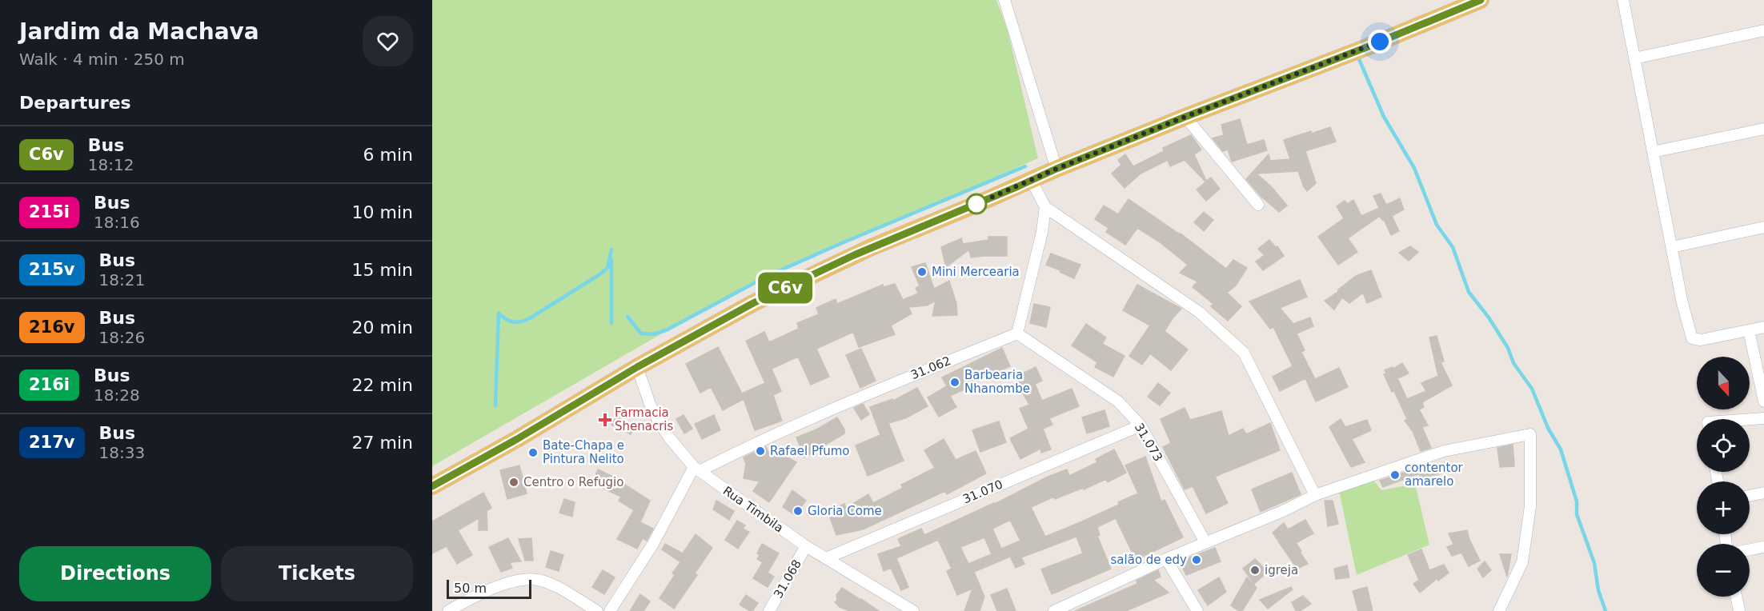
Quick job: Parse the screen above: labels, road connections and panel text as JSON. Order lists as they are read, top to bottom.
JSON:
{
  "streets": {
    "street": [
      "31.062",
      "31.073",
      "31.070",
      "Rua Timbila",
      "31.068"
    ]
  },
  "crossings": [
    ["31.062", "31.073"],
    ["31.062", "Rua Timbila"],
    ["31.073", "31.070"],
    ["31.070", "Rua Timbila"],
    ["Rua Timbila", "31.068"]
  ],
  "places": {
    "other": [
      "Mini Mercearia",
      "Barbearia Nhanombe",
      "Rafael Pfumo",
      "Bate-Chapa e Pintura Nelito",
      "contentor amarelo",
      "Centro o Refugio",
      "Gloria Come",
      "salão de edy",
      "igreja"
    ],
    "health": ["Farmacia Shenacris"]
  },
  "lines": ["bus line C6v"],
  "scale_bar": "50 m",
  "north": "bottom",
  "page": {
    "heading": [
      ["Jardim da Machava", "Walk · 4 min · 250 m"],
      "Departures"
    ],
    "on_map": "C6v",
    "list": [
      {
        "mark": "C6v",
        "name": "Bus",
        "note": "18:12",
        "value": "6 min"
      },
      {
        "mark": "215i",
        "name": "Bus",
        "note": "18:16",
        "value": "10 min"
      },
      {
        "mark": "215v",
        "name": "Bus",
        "note": "18:21",
        "value": "15 min"
      },
      {
        "mark": "216v",
        "name": "Bus",
        "note": "18:26",
        "value": "20 min"
      },
      {
        "mark": "216i",
        "name": "Bus",
        "note": "18:28",
        "value": "22 min"
      },
      {
        "mark": "217v",
        "name": "Bus",
        "note": "18:33",
        "value": "27 min"
      }
    ],
    "map_buttons": ["+", "−"],
    "buttons": ["Directions", "Tickets"],
    "scale": "50 m"
  }
}
